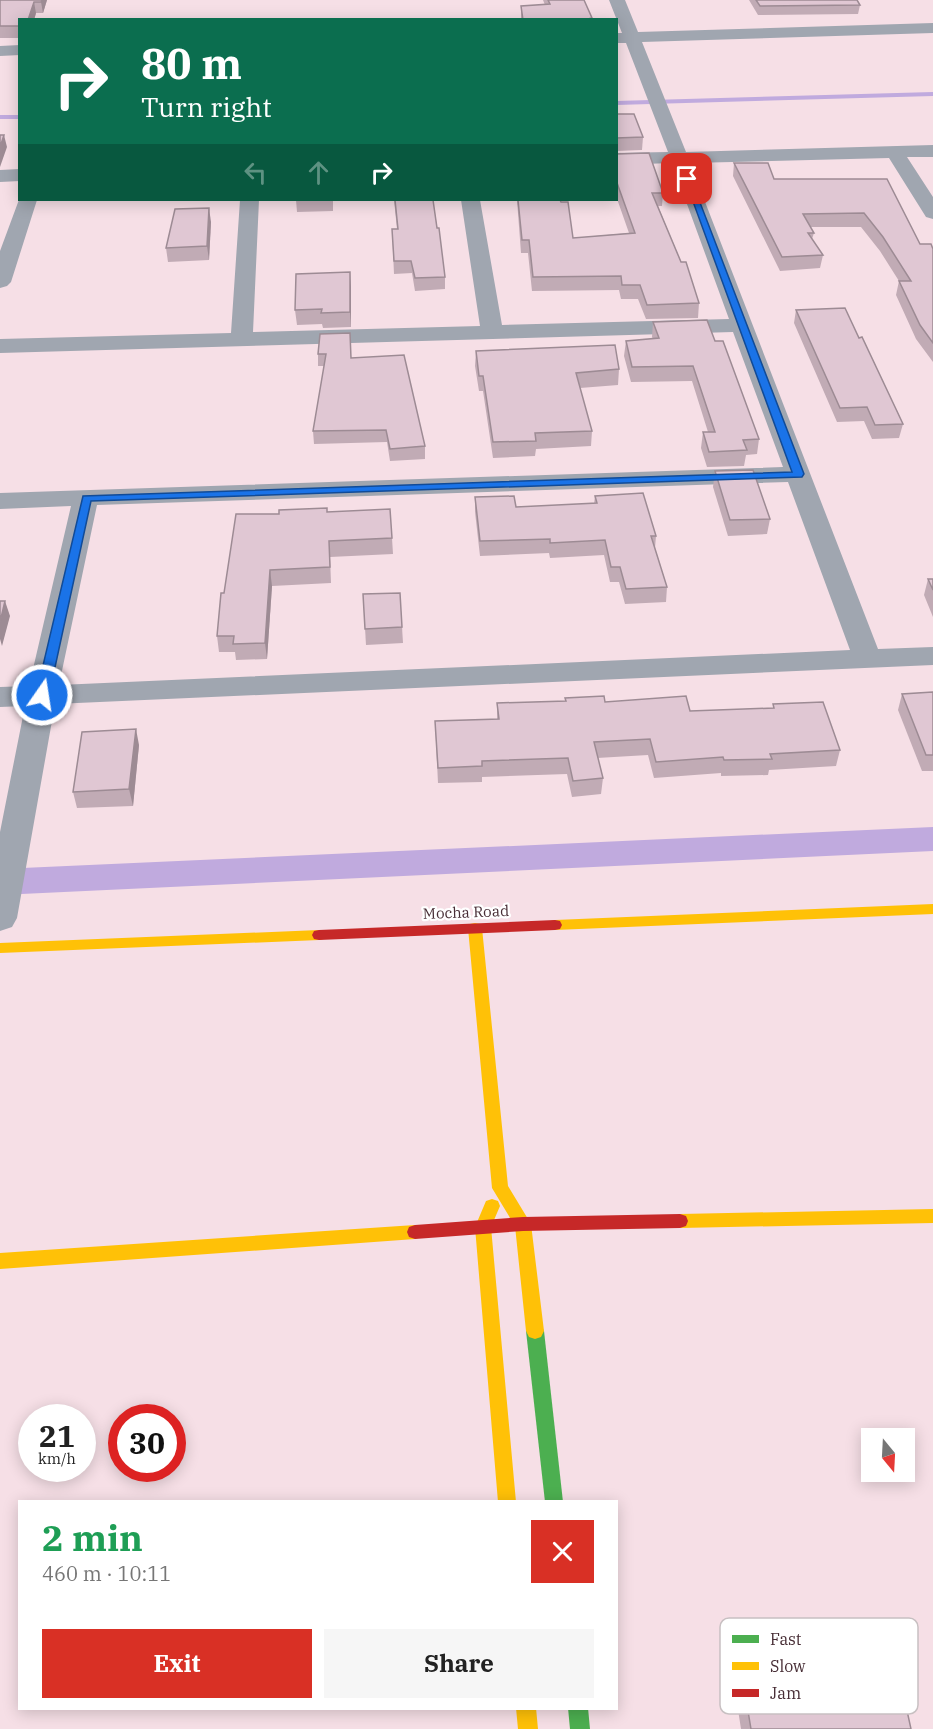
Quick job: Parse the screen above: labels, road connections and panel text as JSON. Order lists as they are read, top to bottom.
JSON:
{
  "streets": {
    "street": ["Mocha Road"]
  },
  "legend": ["Fast", "Slow", "Jam"],
  "north": "bottom",
  "page": {
    "turn": ["80 m", "Turn right"],
    "speed": "21 km/h",
    "limit": "30",
    "heading": ["2 min", "460 m · 10:11"],
    "buttons": ["Exit", "Share"]
  }
}
